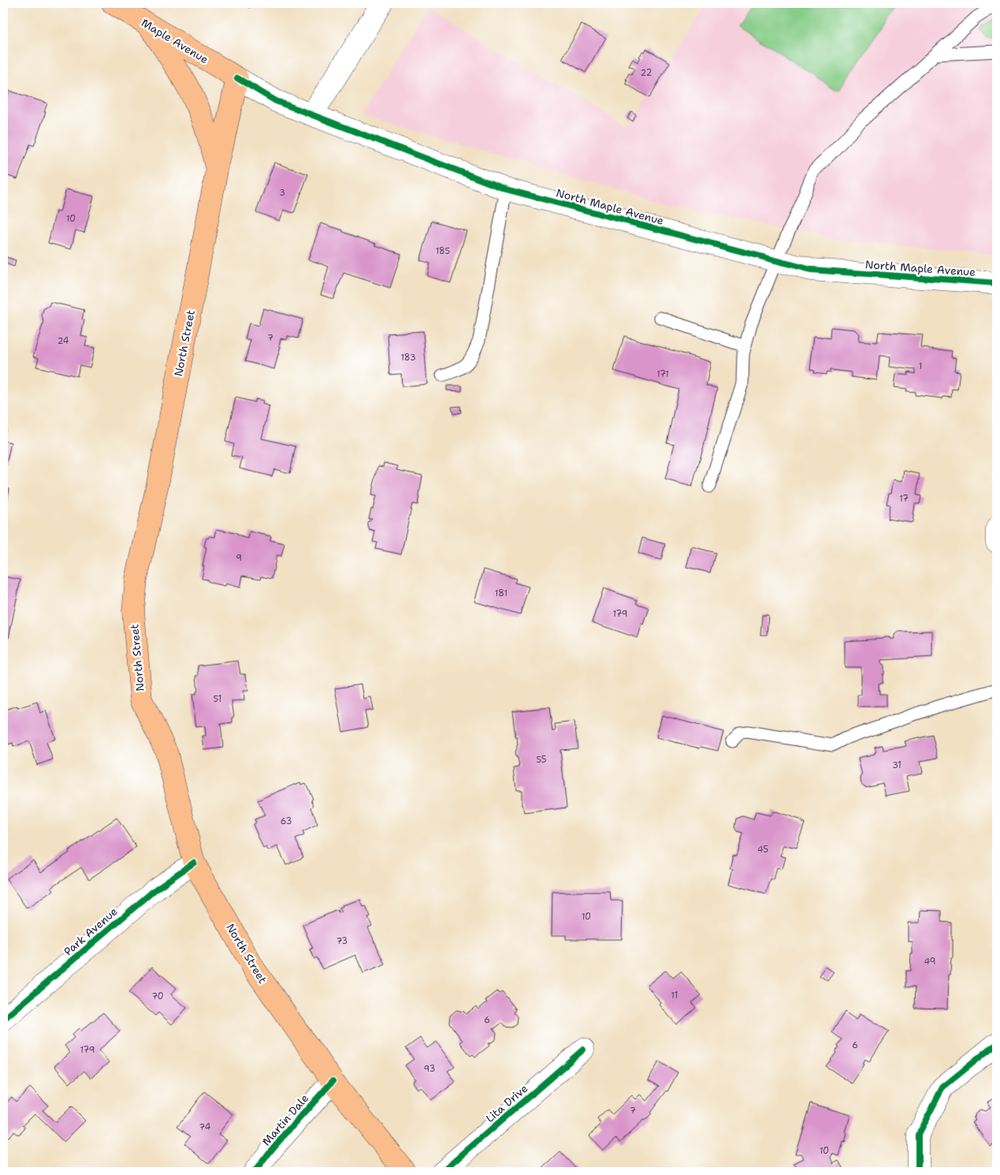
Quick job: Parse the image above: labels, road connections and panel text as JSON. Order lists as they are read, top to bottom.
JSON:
{
  "streets": {
    "main road": ["Maple Avenue", "North Street"],
    "street": [
      "North Maple Avenue",
      "Park Avenue",
      "Lita Drive",
      "Martin Dale"
    ]
  },
  "crossings": [
    ["Maple Avenue", "North Maple Avenue"],
    ["Maple Avenue", "North Street"],
    ["North Maple Avenue", "North Street"],
    ["North Street", "Park Avenue"],
    ["North Street", "Martin Dale"]
  ],
  "house_numbers": [
    "22",
    "3",
    "10",
    "185",
    "7",
    "24",
    "183",
    "1",
    "171",
    "17",
    "9",
    "181",
    "179",
    "51",
    "55",
    "31",
    "63",
    "45",
    "10",
    "73",
    "49",
    "11",
    "70",
    "6",
    "6",
    "179",
    "93",
    "7",
    "74",
    "10"
  ]
}
